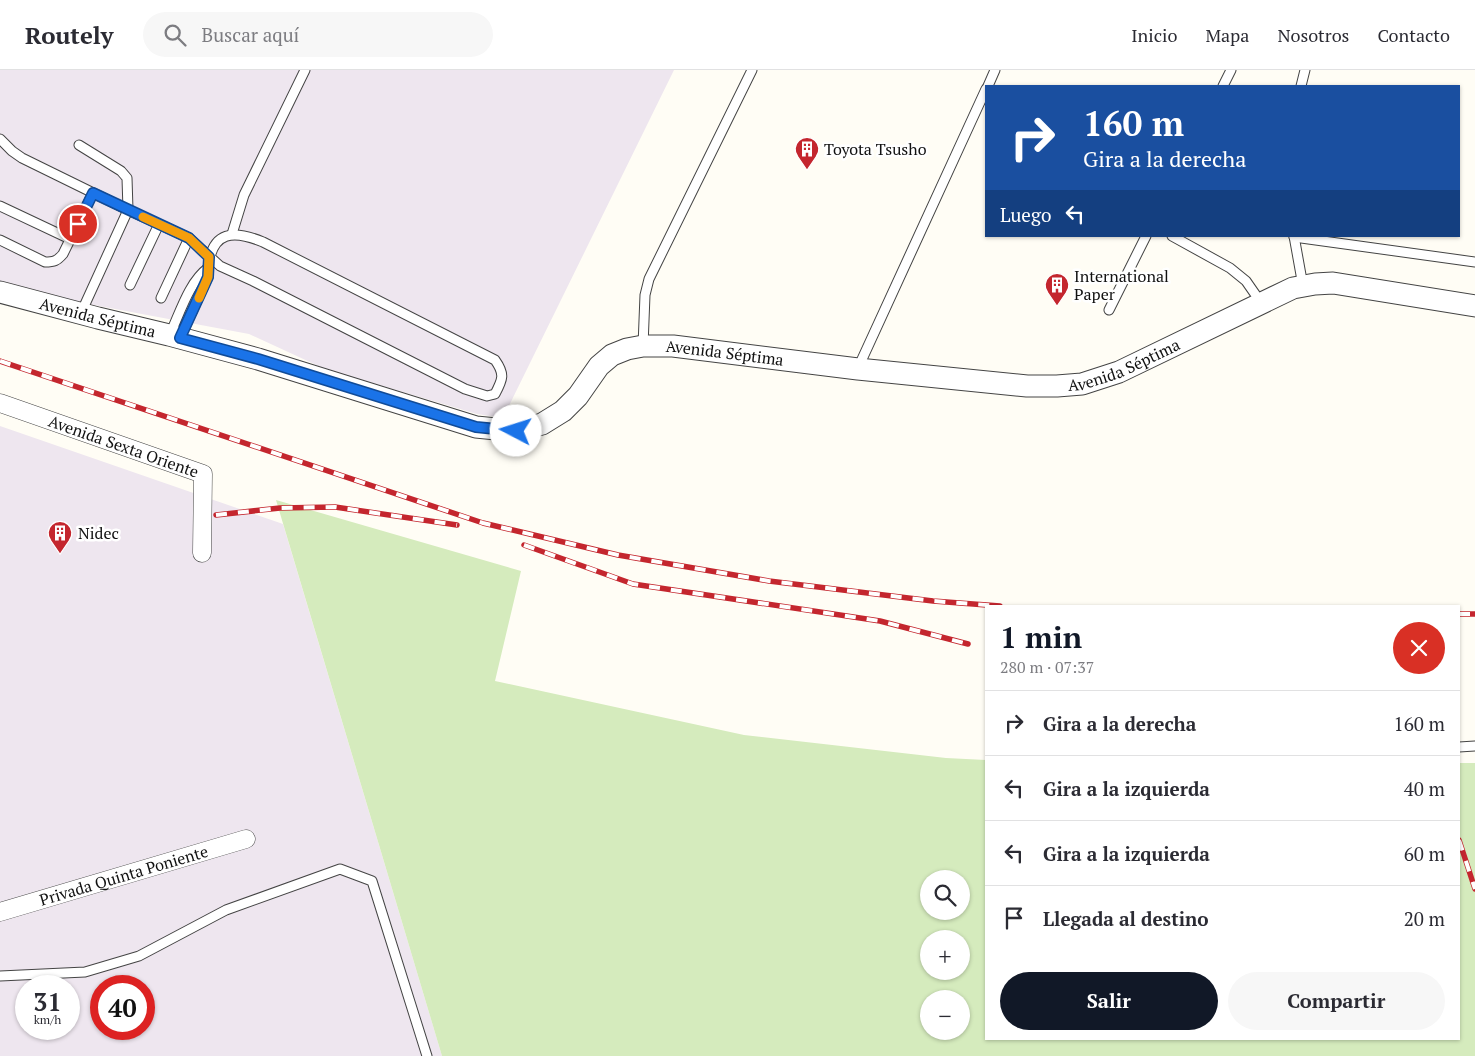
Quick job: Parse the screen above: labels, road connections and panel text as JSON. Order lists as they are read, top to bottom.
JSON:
{
  "streets": {
    "street": ["Avenida Séptima", "Avenida Sexta Oriente", "Privada Quinta Poniente"]
  },
  "places": {
    "building": ["Toyota Tsusho", "International Paper", "Nidec"]
  },
  "page": {
    "header": "Routely",
    "search": "Buscar aquí",
    "nav": [
      "Inicio",
      "Mapa",
      "Nosotros",
      "Contacto"
    ],
    "turn": ["160 m", "Gira a la derecha"],
    "then": "Luego",
    "heading": ["1 min", "280 m · 07:37"],
    "list": [
      {
        "name": "Gira a la derecha",
        "value": "160 m"
      },
      {
        "name": "Gira a la izquierda",
        "value": "40 m"
      },
      {
        "name": "Gira a la izquierda",
        "value": "60 m"
      },
      {
        "name": "Llegada al destino",
        "value": "20 m"
      }
    ],
    "map_buttons": ["+", "−"],
    "buttons": ["Salir", "Compartir"],
    "speed": "31 km/h",
    "limit": "40"
  }
}
